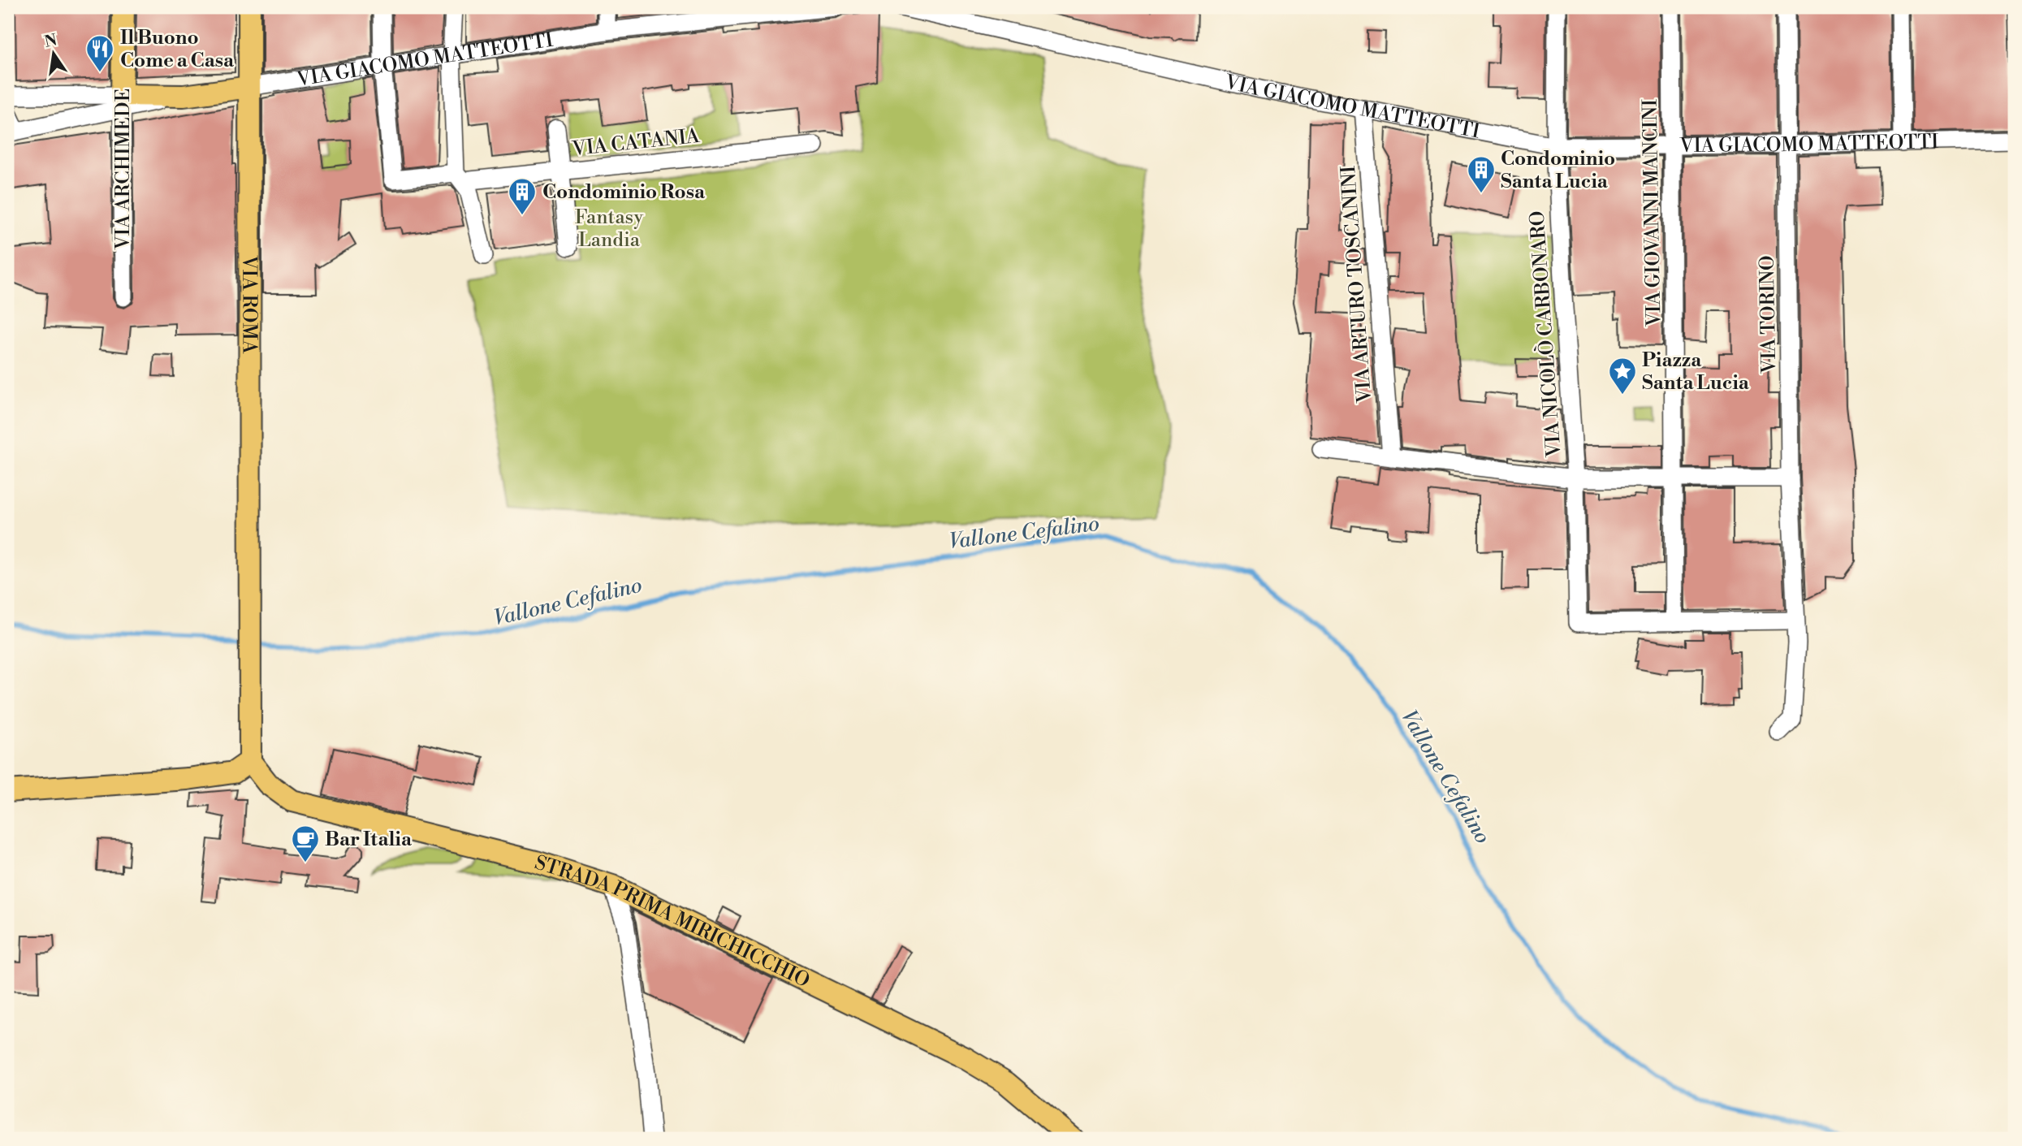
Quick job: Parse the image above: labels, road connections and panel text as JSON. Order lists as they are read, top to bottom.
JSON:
{
  "streets": {
    "main road": [
      "VIA GIACOMO MATTEOTTI",
      "VIA ARCHIMEDE",
      "VIA ROMA",
      "STRADA PRIMA MIRICHICCHIO"
    ],
    "street": [
      "VIA CATANIA",
      "VIA GIOVANNI MANCINI",
      "VIA ARTURO TOSCANINI",
      "VIA TORINO",
      "VIA NICOLÒ CARBONARO"
    ]
  },
  "crossings": [
    ["VIA GIACOMO MATTEOTTI", "VIA CATANIA"],
    ["VIA GIACOMO MATTEOTTI", "VIA ARCHIMEDE"],
    ["VIA GIACOMO MATTEOTTI", "VIA GIOVANNI MANCINI"],
    ["VIA GIACOMO MATTEOTTI", "VIA ARTURO TOSCANINI"],
    ["VIA GIACOMO MATTEOTTI", "VIA ROMA"],
    ["VIA GIACOMO MATTEOTTI", "VIA TORINO"],
    ["VIA GIACOMO MATTEOTTI", "VIA NICOLÒ CARBONARO"],
    ["VIA GIOVANNI MANCINI", "VIA NICOLÒ CARBONARO"],
    ["VIA ROMA", "STRADA PRIMA MIRICHICCHIO"]
  ],
  "water": ["Vallone Cefalino"],
  "parks": ["Fantasy Landia"],
  "places": {
    "restaurant": ["Il Buono Come a Casa"],
    "building": ["Condominio Santa Lucia", "Condominio Rosa"],
    "place": ["Piazza Santa Lucia"],
    "cafe": ["Bar Italia"]
  },
  "north": "top"
}
